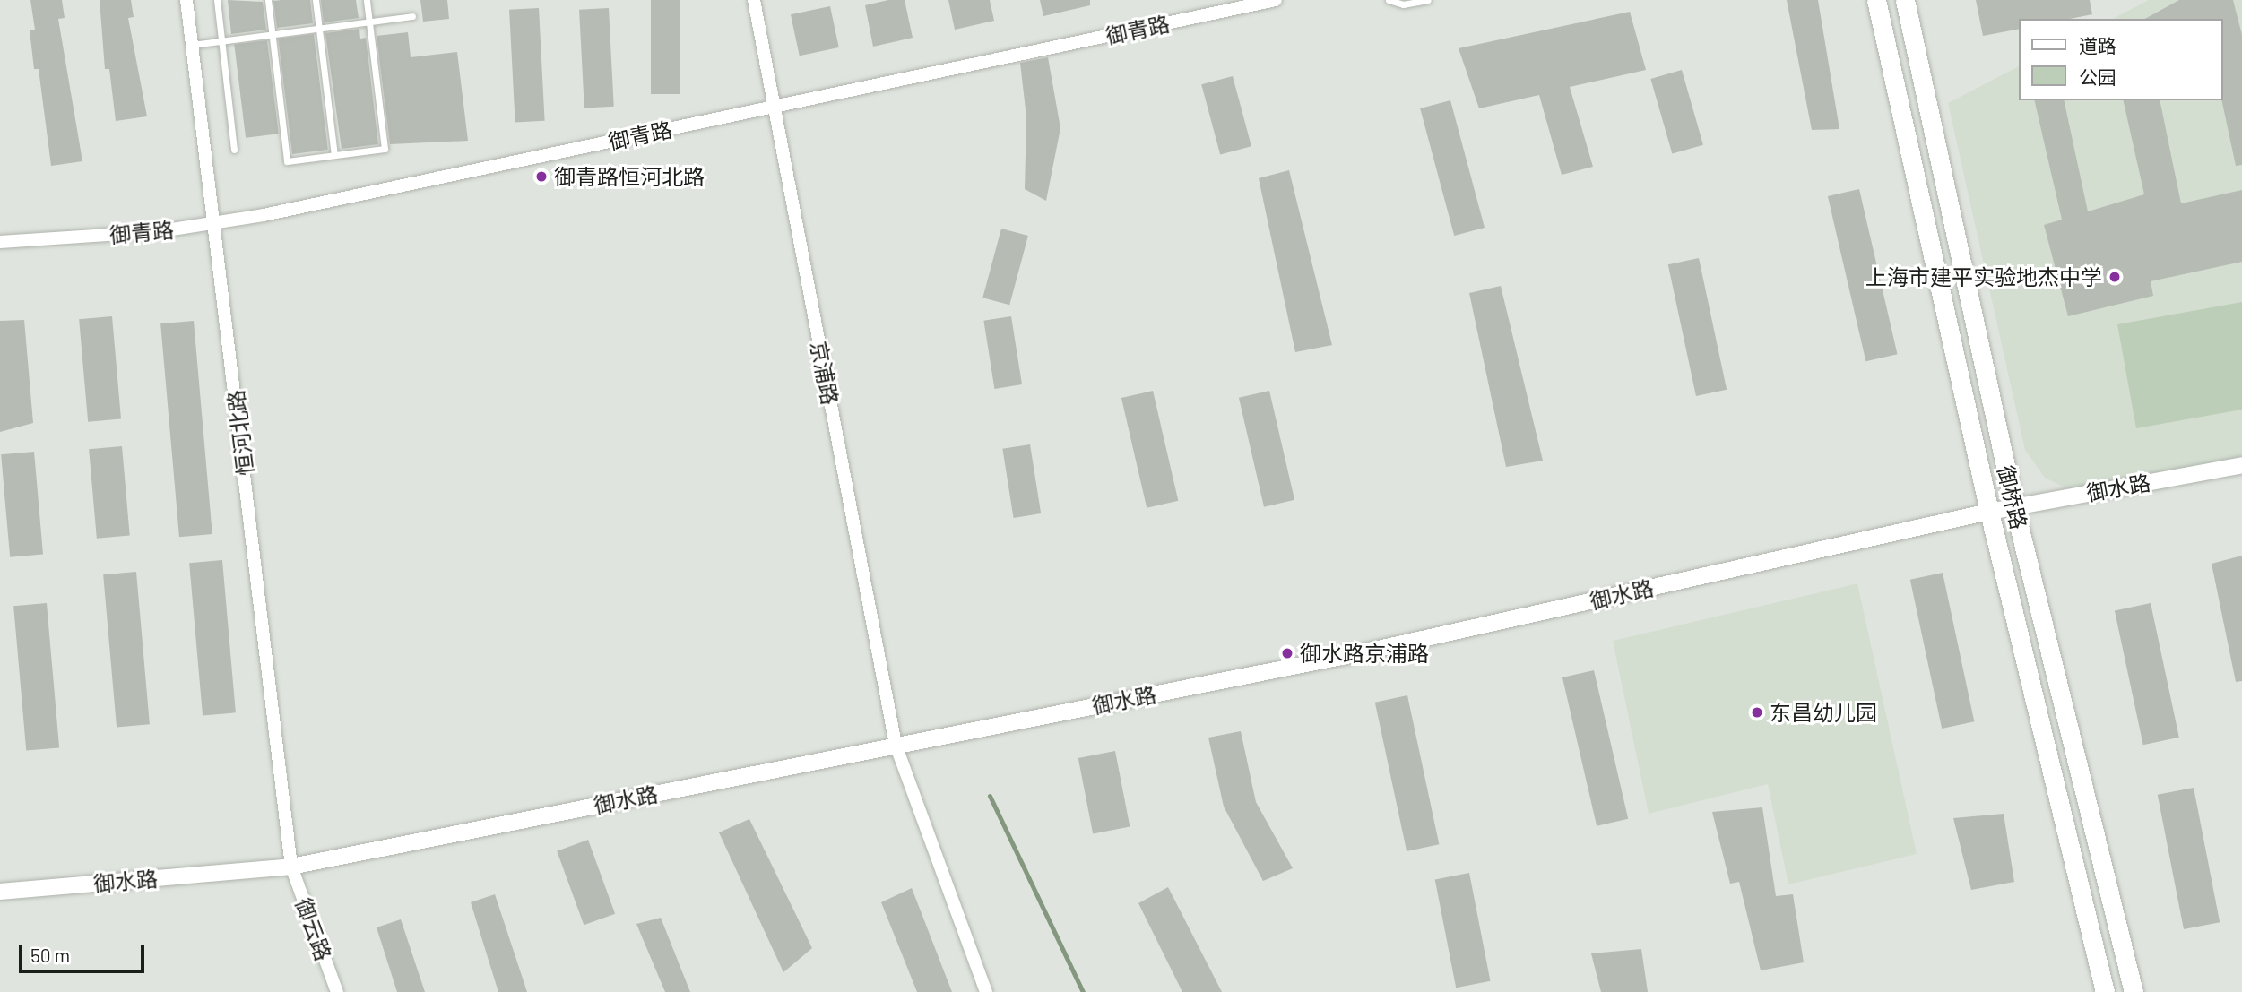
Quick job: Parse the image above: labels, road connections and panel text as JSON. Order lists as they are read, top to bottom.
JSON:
{
  "streets": {
    "main road": ["御桥路"],
    "street": [
      "御青路",
      "京浦路",
      "恒河北路",
      "御水路",
      "御云路"
    ]
  },
  "crossings": [
    ["御青路", "京浦路"],
    ["御青路", "恒河北路"],
    ["京浦路", "御水路"],
    ["恒河北路", "御水路"],
    ["恒河北路", "御云路"],
    ["御水路", "御桥路"],
    ["御水路", "御云路"]
  ],
  "places": [
    "御青路恒河北路",
    "上海市建平实验地杰中学",
    "御水路京浦路",
    "东昌幼儿园"
  ],
  "legend": ["道路", "公园"],
  "scale_bar": "50 m"
}
